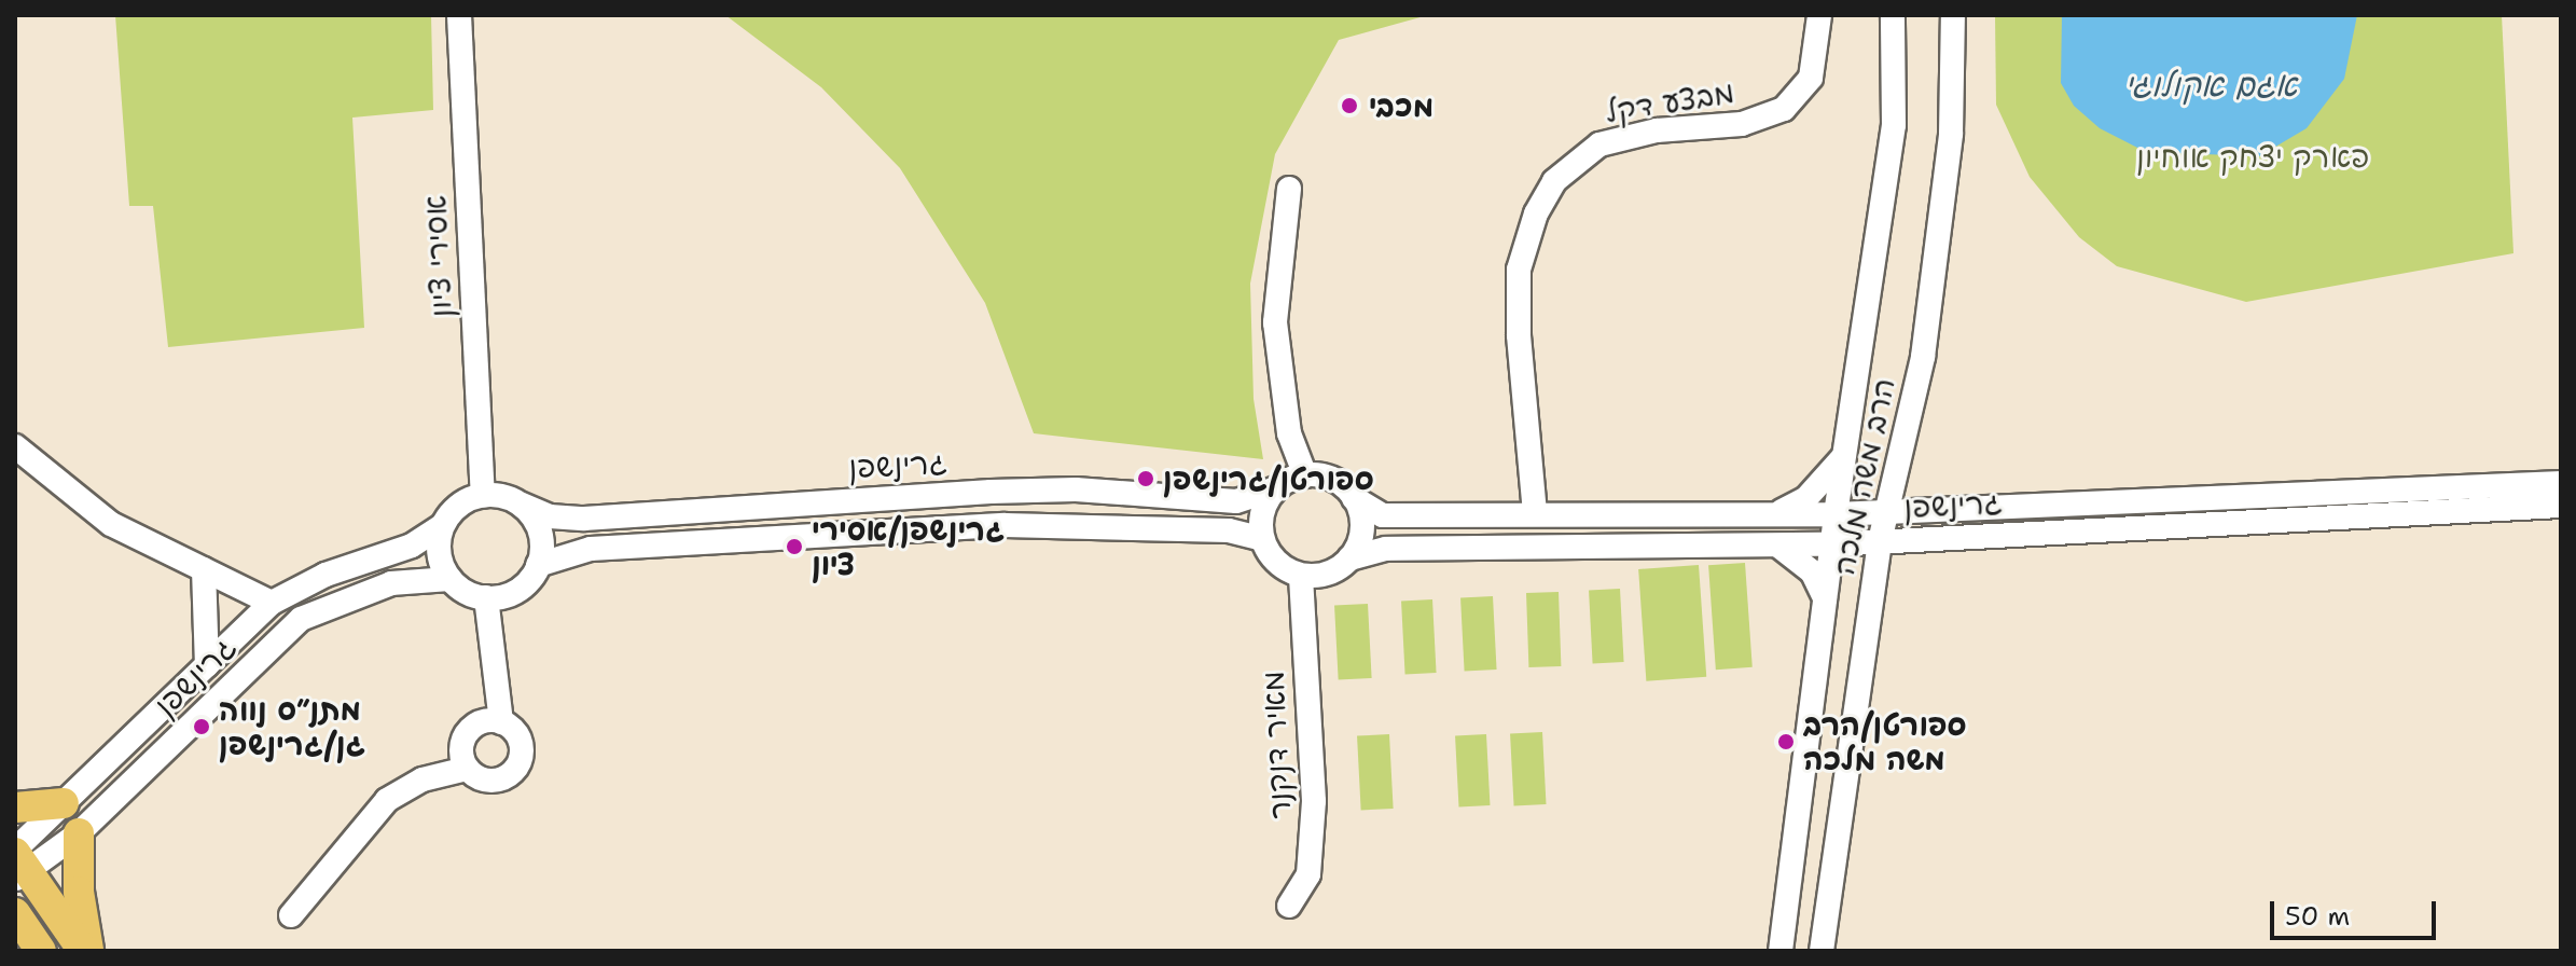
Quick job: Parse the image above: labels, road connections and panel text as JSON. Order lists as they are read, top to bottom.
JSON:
{
  "streets": {
    "street": [
      "מבצע דקל",
      "אסירי ציון",
      "גרינשפן",
      "הרב משה מלכה",
      "מאיר דנקנר"
    ]
  },
  "crossings": [
    ["אסירי ציון", "גרינשפן"],
    ["גרינשפן", "הרב משה מלכה"],
    ["גרינשפן", "מאיר דנקנר"]
  ],
  "water": ["אגם אקולוגי"],
  "parks": ["פארק יצחק אוחיון"],
  "places": [
    "מכבי",
    "ספורטן/גרינשפן",
    "גרינשפן/אסירי ציון",
    "מתנ״ס נווה גן/גרינשפן",
    "ספורטן/הרב משה מלכה"
  ],
  "scale_bar": "50 m"
}
